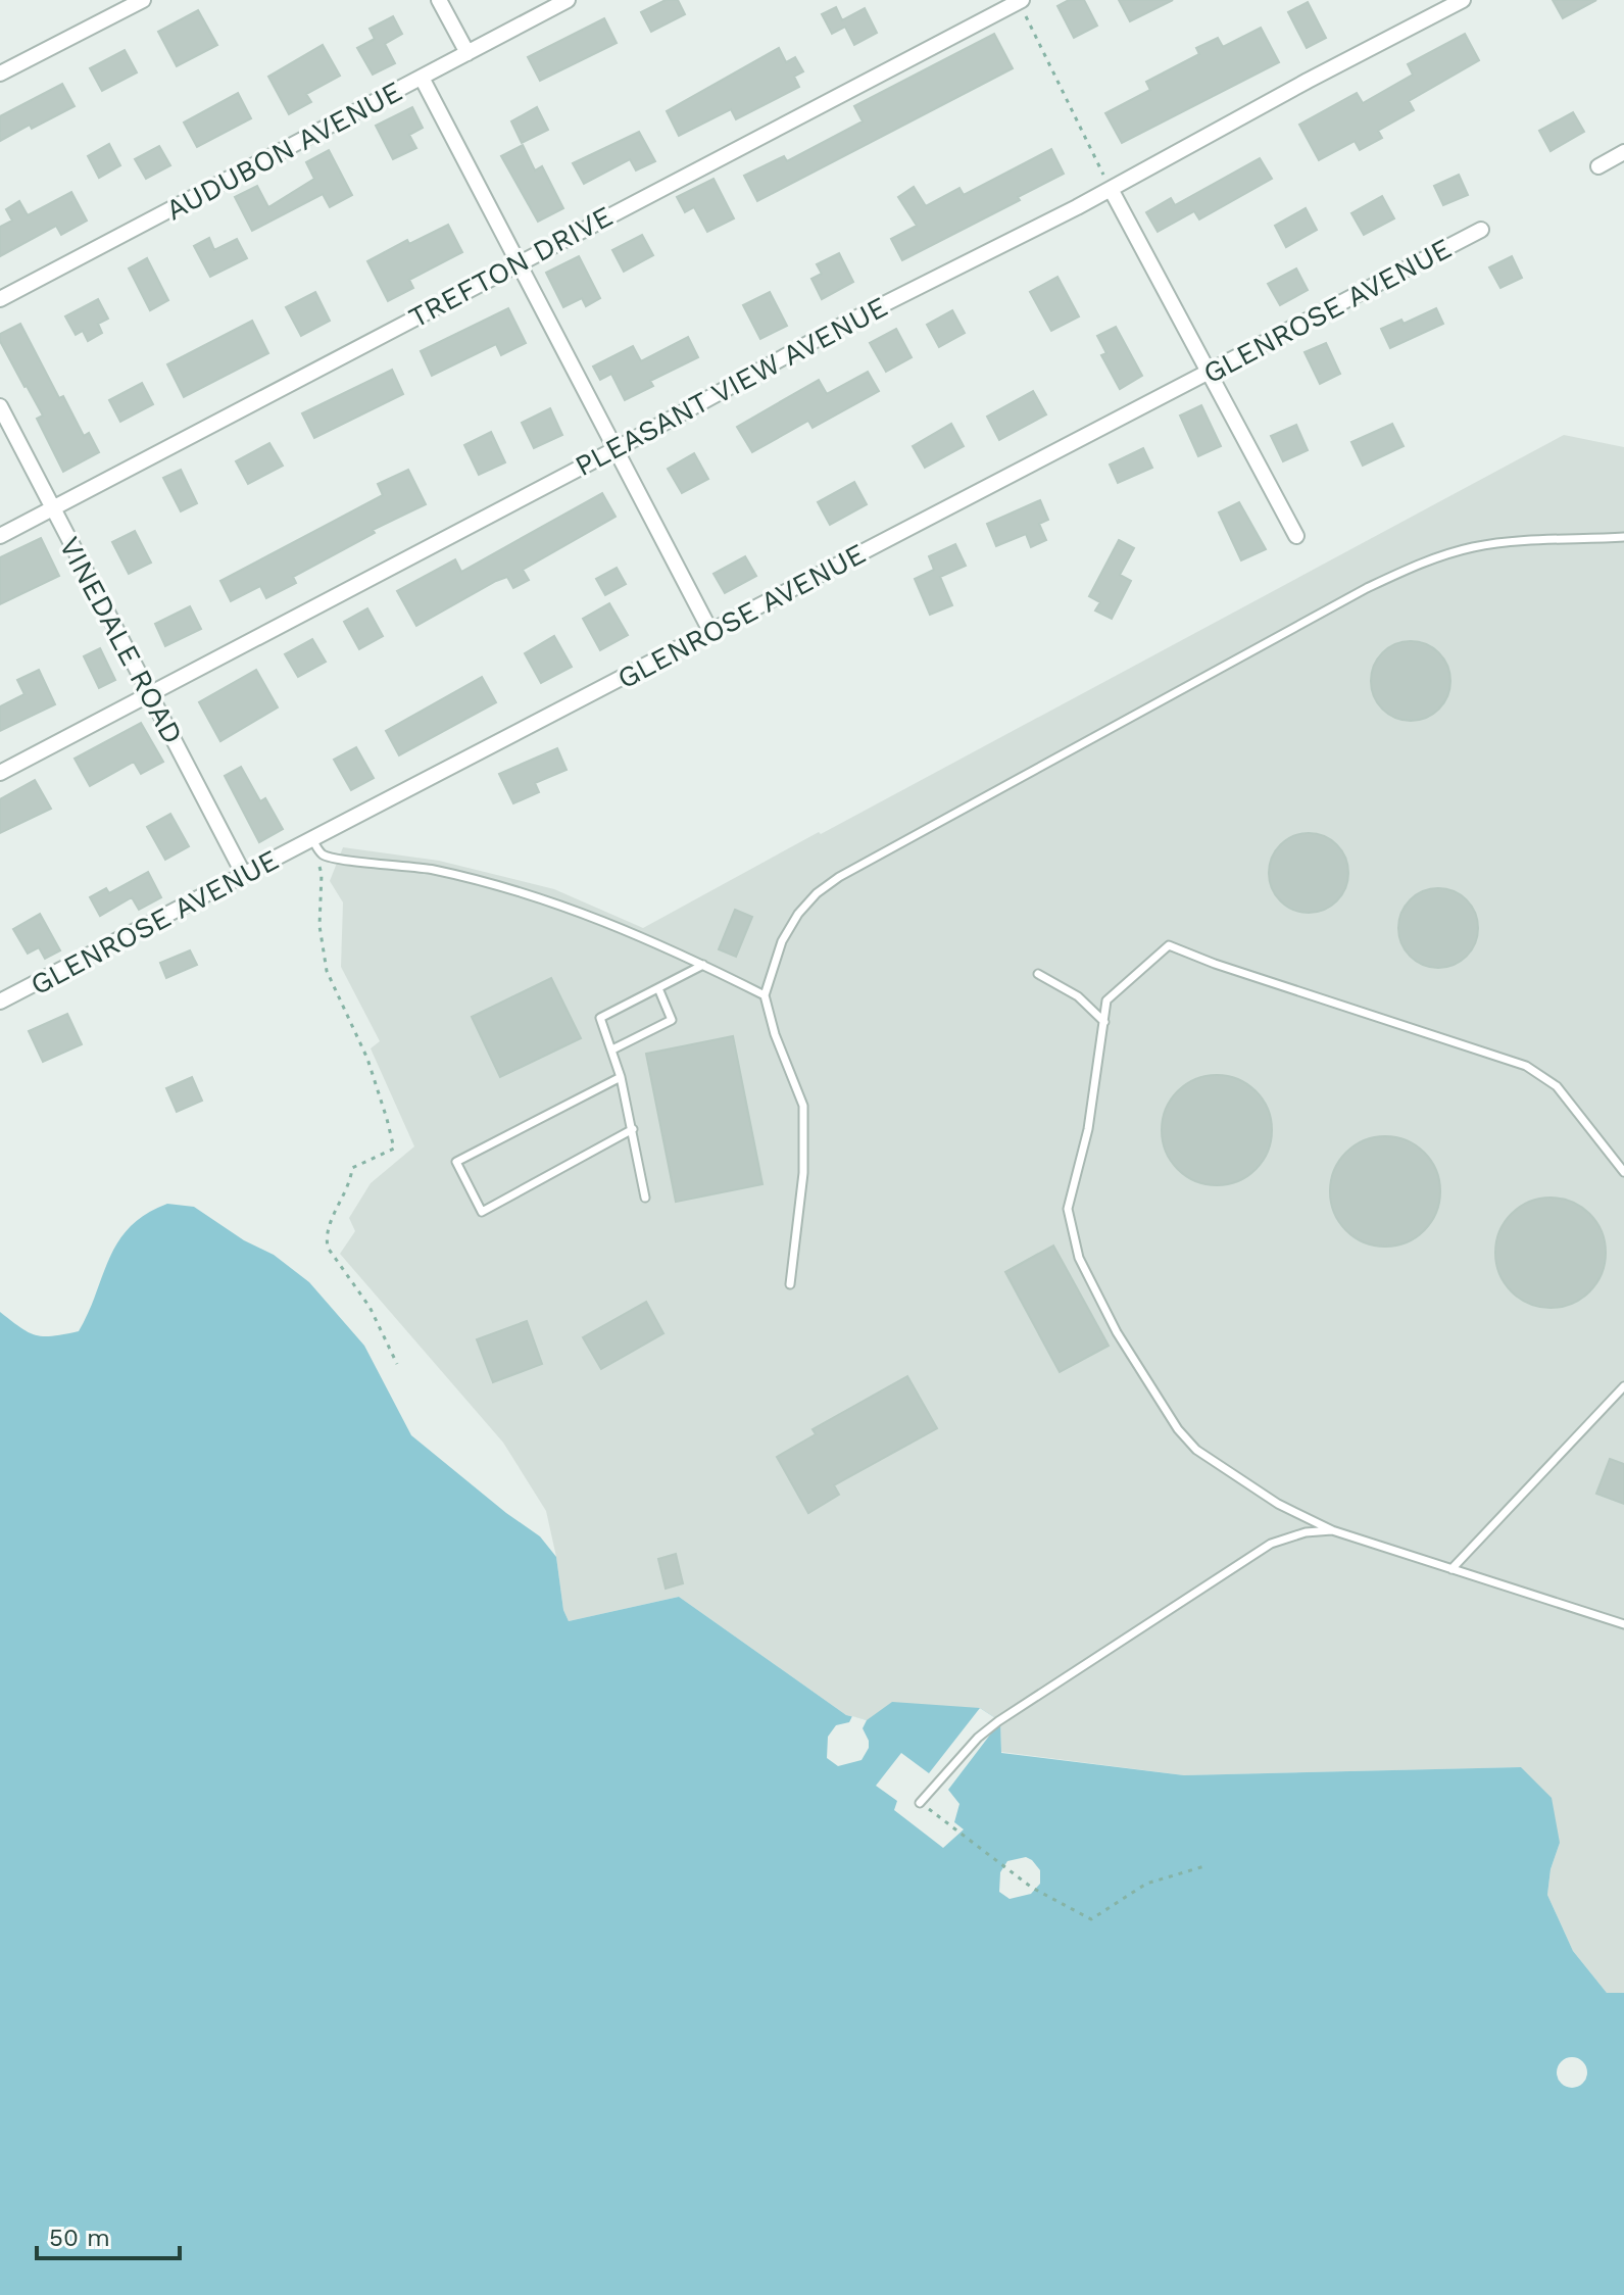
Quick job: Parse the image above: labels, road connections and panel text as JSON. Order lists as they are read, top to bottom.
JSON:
{
  "streets": {
    "street": [
      "AUDUBON AVENUE",
      "TREFTON DRIVE",
      "GLENROSE AVENUE",
      "PLEASANT VIEW AVENUE",
      "VINEDALE ROAD"
    ]
  },
  "crossings": [
    ["TREFTON DRIVE", "VINEDALE ROAD"],
    ["GLENROSE AVENUE", "VINEDALE ROAD"],
    ["PLEASANT VIEW AVENUE", "VINEDALE ROAD"]
  ],
  "scale_bar": "50 m"
}
